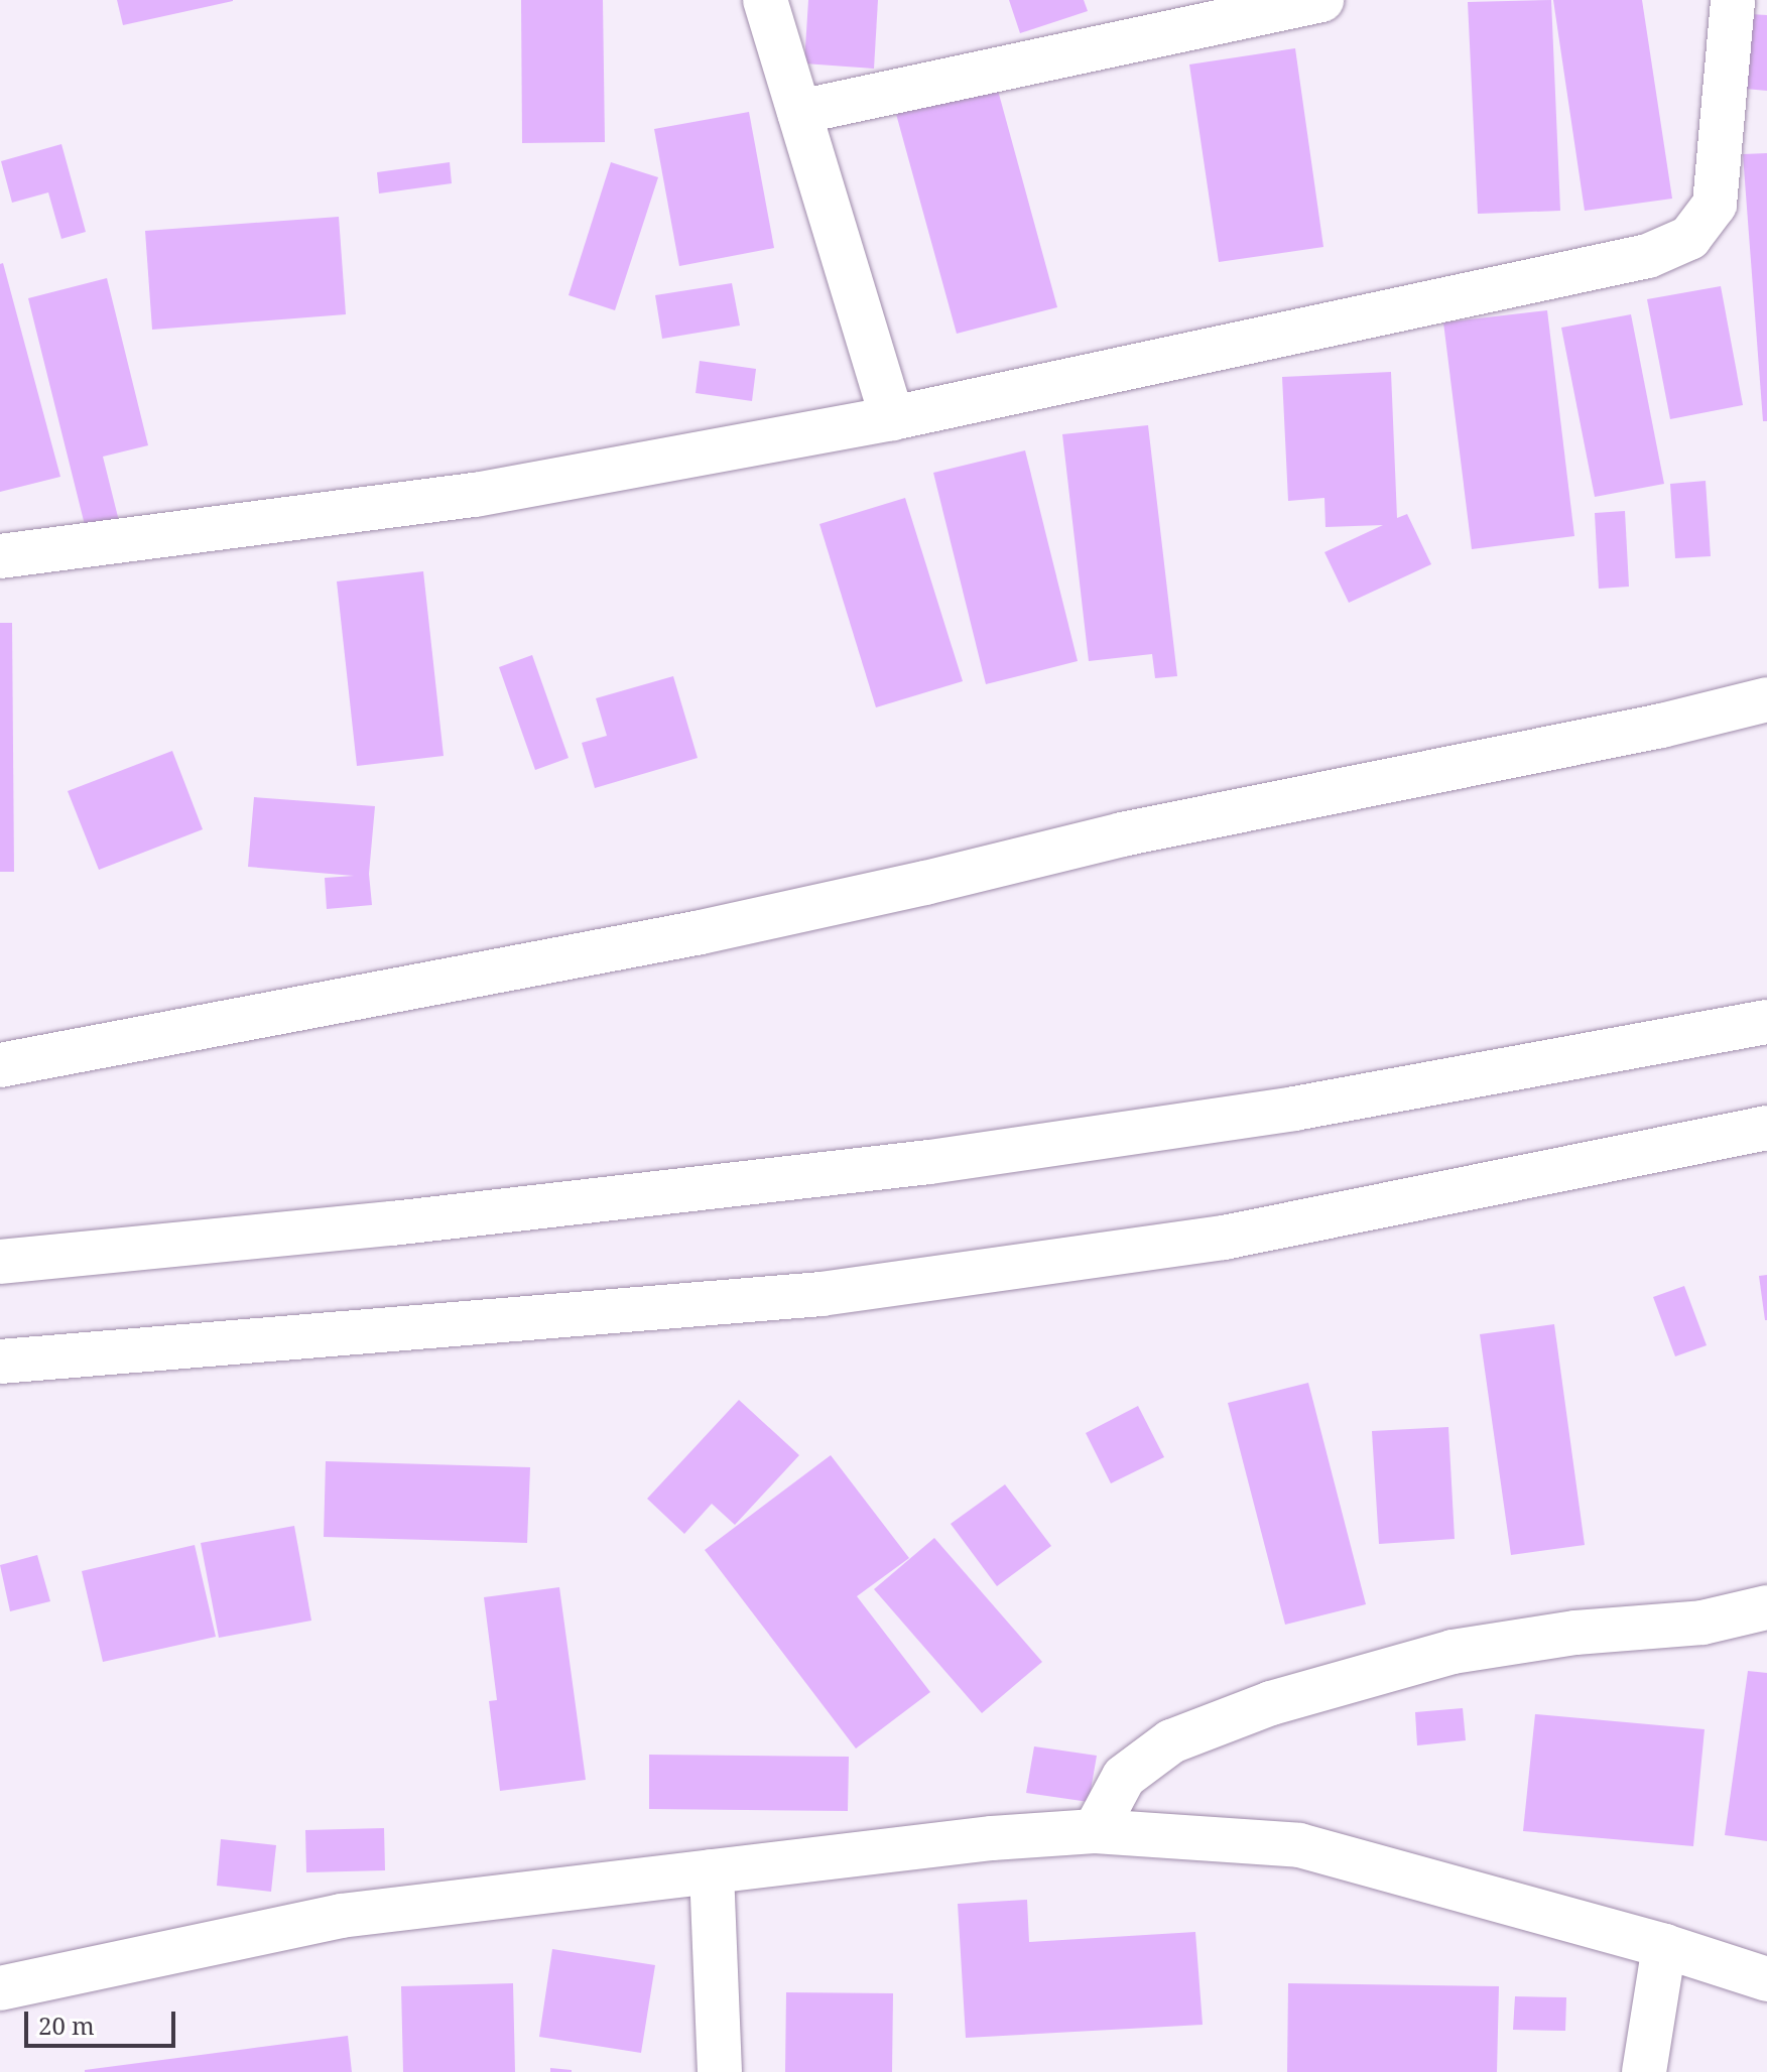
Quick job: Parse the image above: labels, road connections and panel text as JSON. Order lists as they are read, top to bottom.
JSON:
{
  "scale_bar": "20 m"
}
